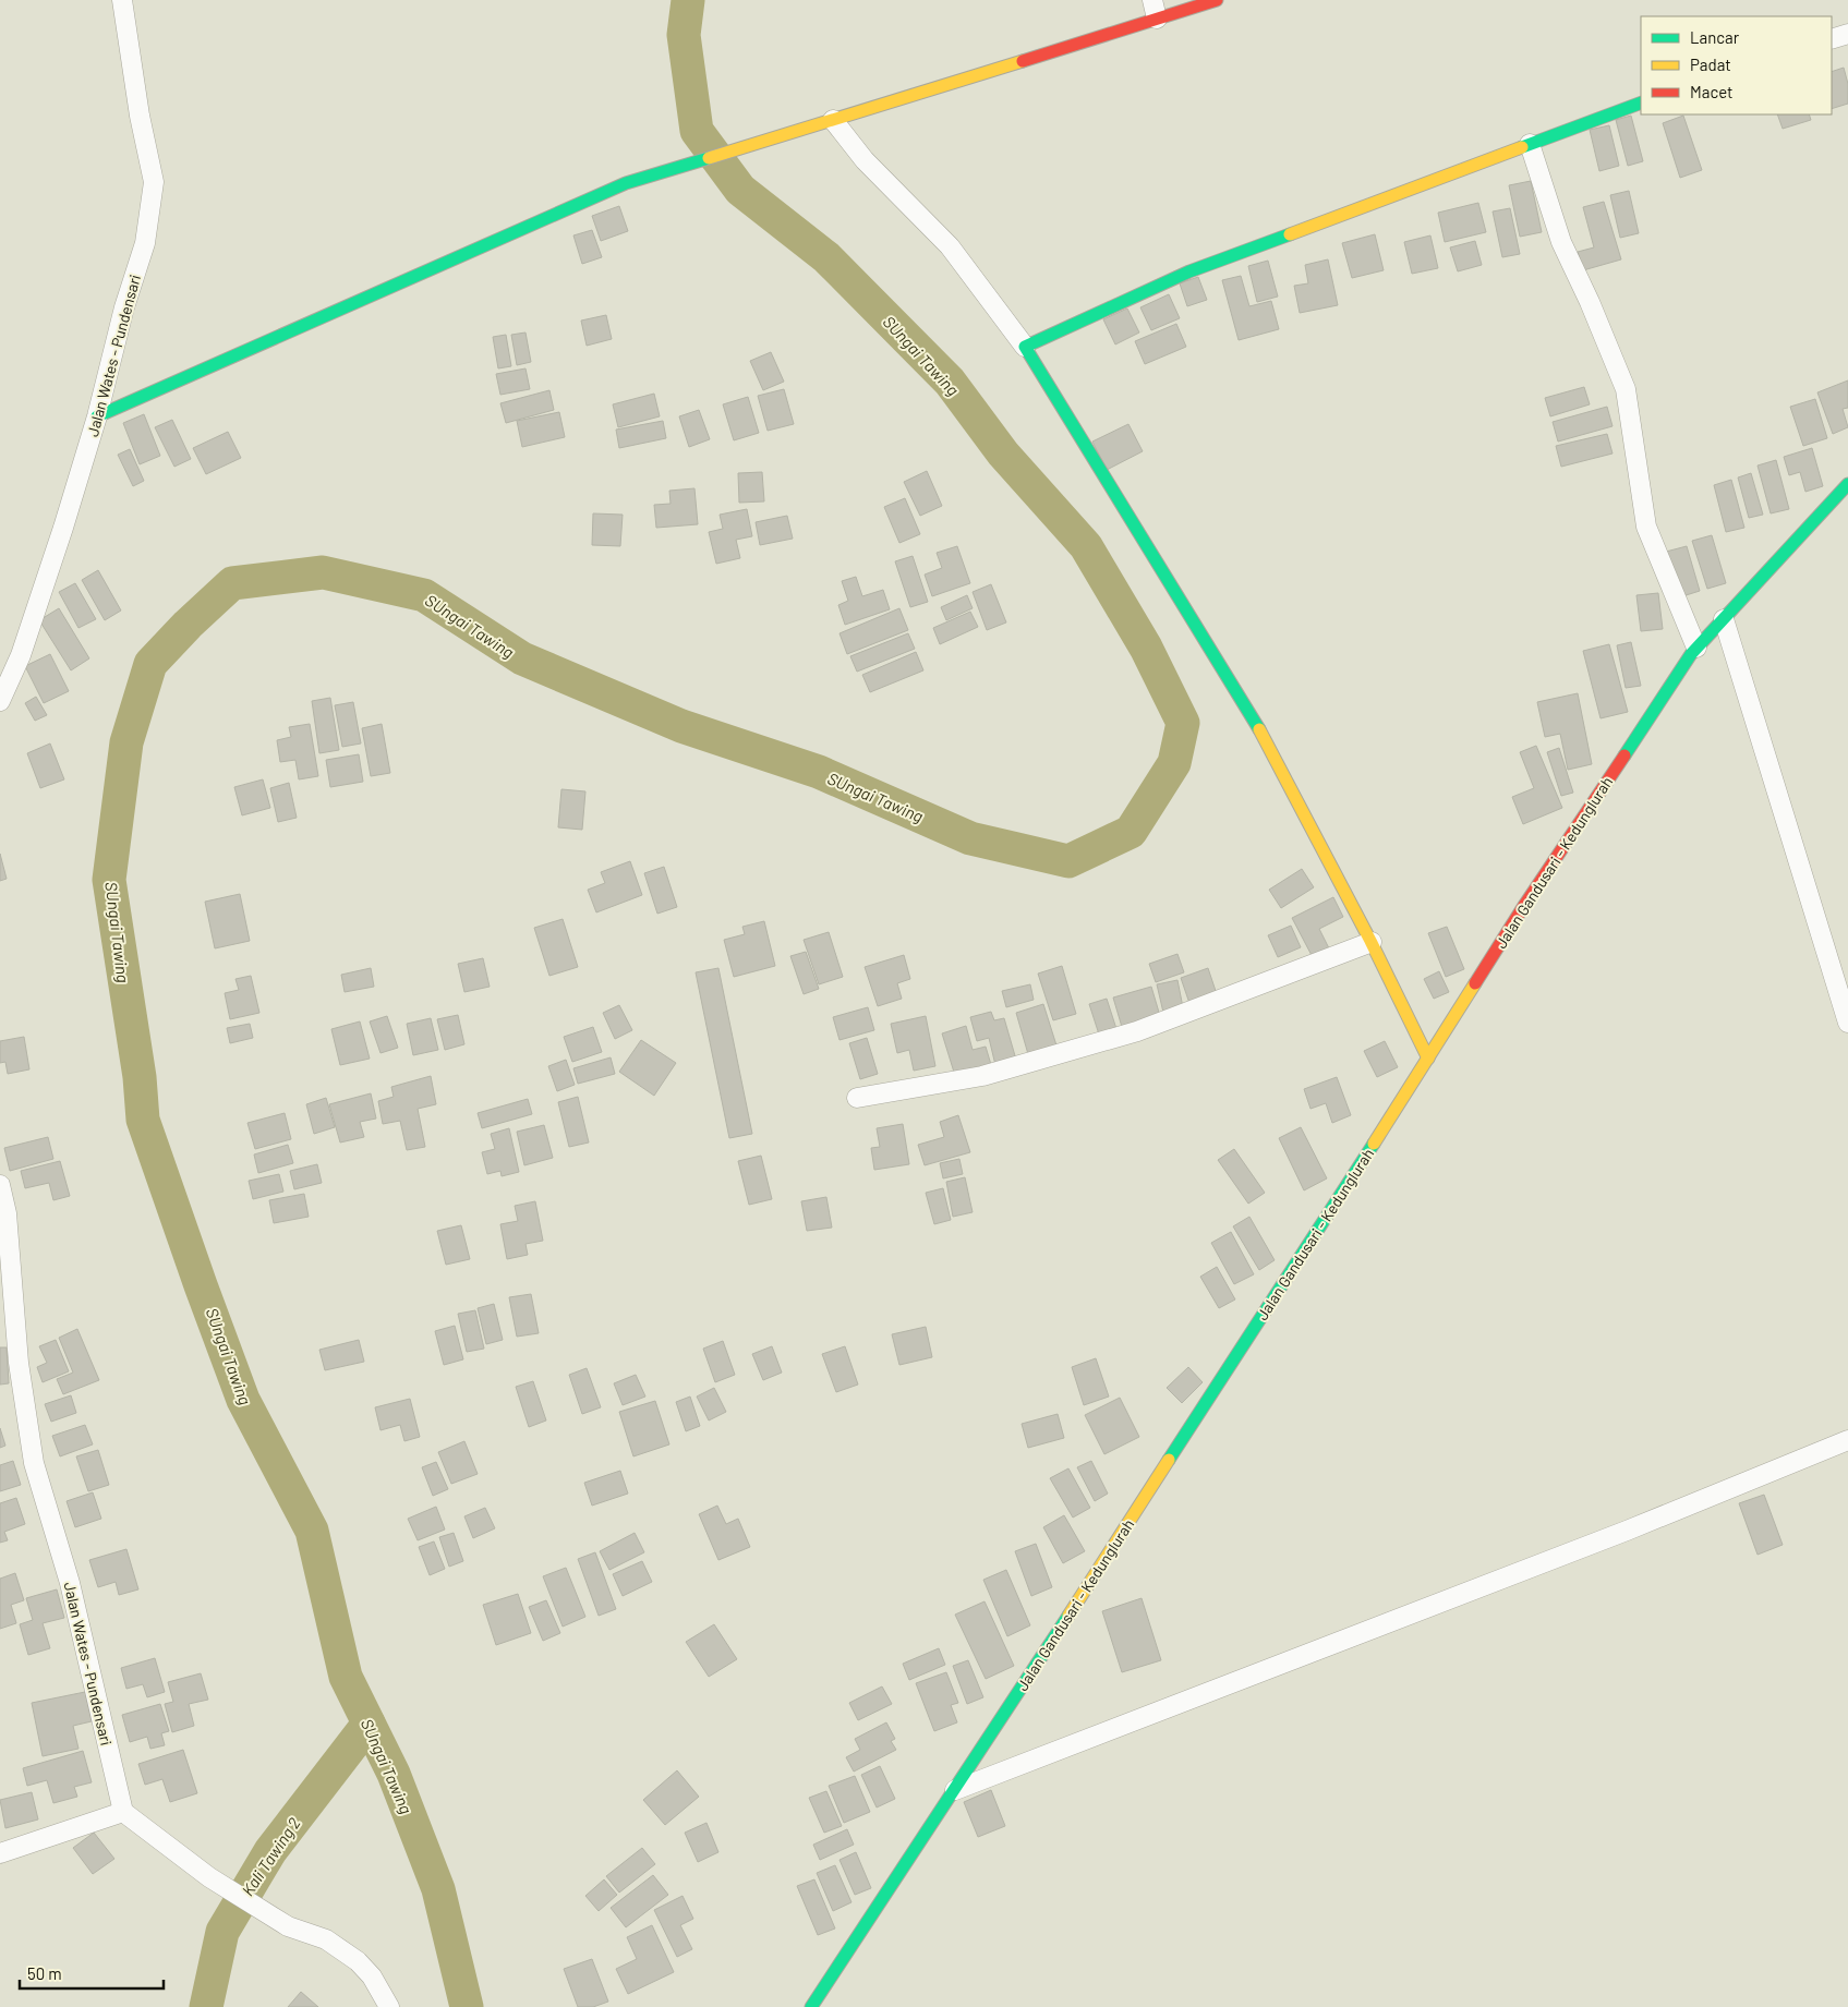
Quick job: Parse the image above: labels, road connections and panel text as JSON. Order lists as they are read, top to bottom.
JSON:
{
  "streets": {
    "street": ["Jalan Wates - Pundensari", "Jalan Gandusari - Kedunglurah"]
  },
  "water": ["SUngai Tawing", "Kali Tawing 2"],
  "legend": ["Lancar", "Padat", "Macet"],
  "scale_bar": "50 m"
}
